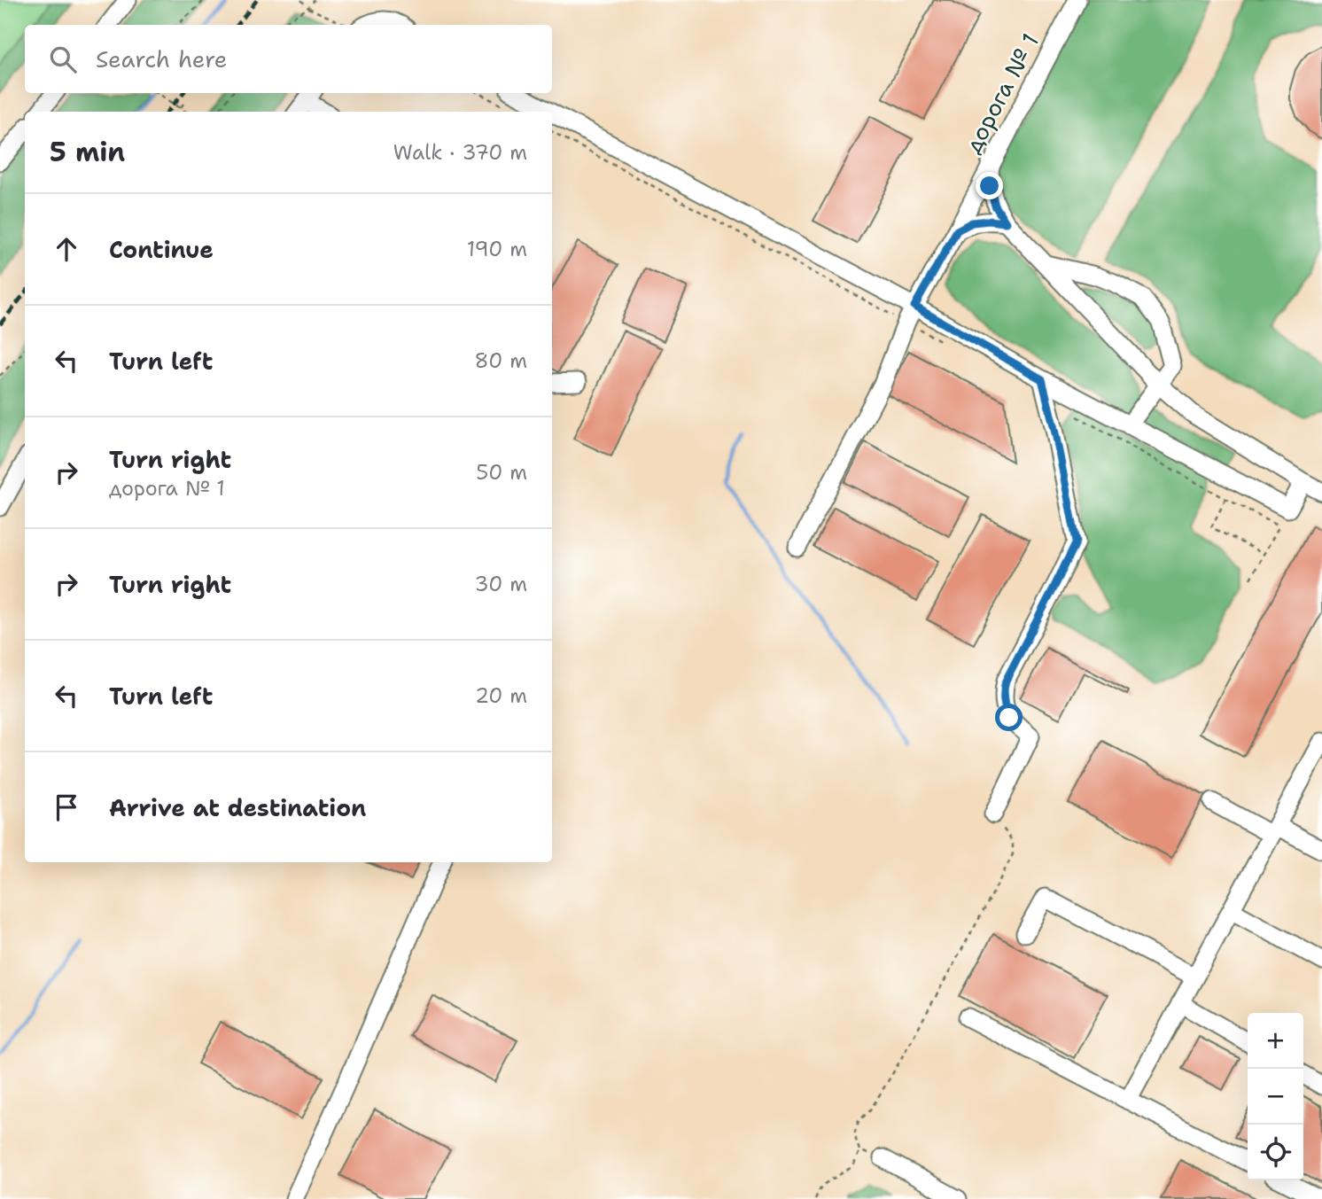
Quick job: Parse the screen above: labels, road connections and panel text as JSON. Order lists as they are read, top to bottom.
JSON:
{
  "streets": {
    "street": ["дорога № 1"]
  },
  "page": {
    "search": "Search here",
    "heading": ["5 min", "Walk · 370 m"],
    "list": [
      ["Continue", "190 m"],
      ["Turn left", "80 m"],
      ["Turn right", "дорога № 1", "50 m"],
      ["Turn right", "30 m"],
      ["Turn left", "20 m"],
      "Arrive at destination"
    ],
    "map_buttons": ["+", "−"]
  }
}
